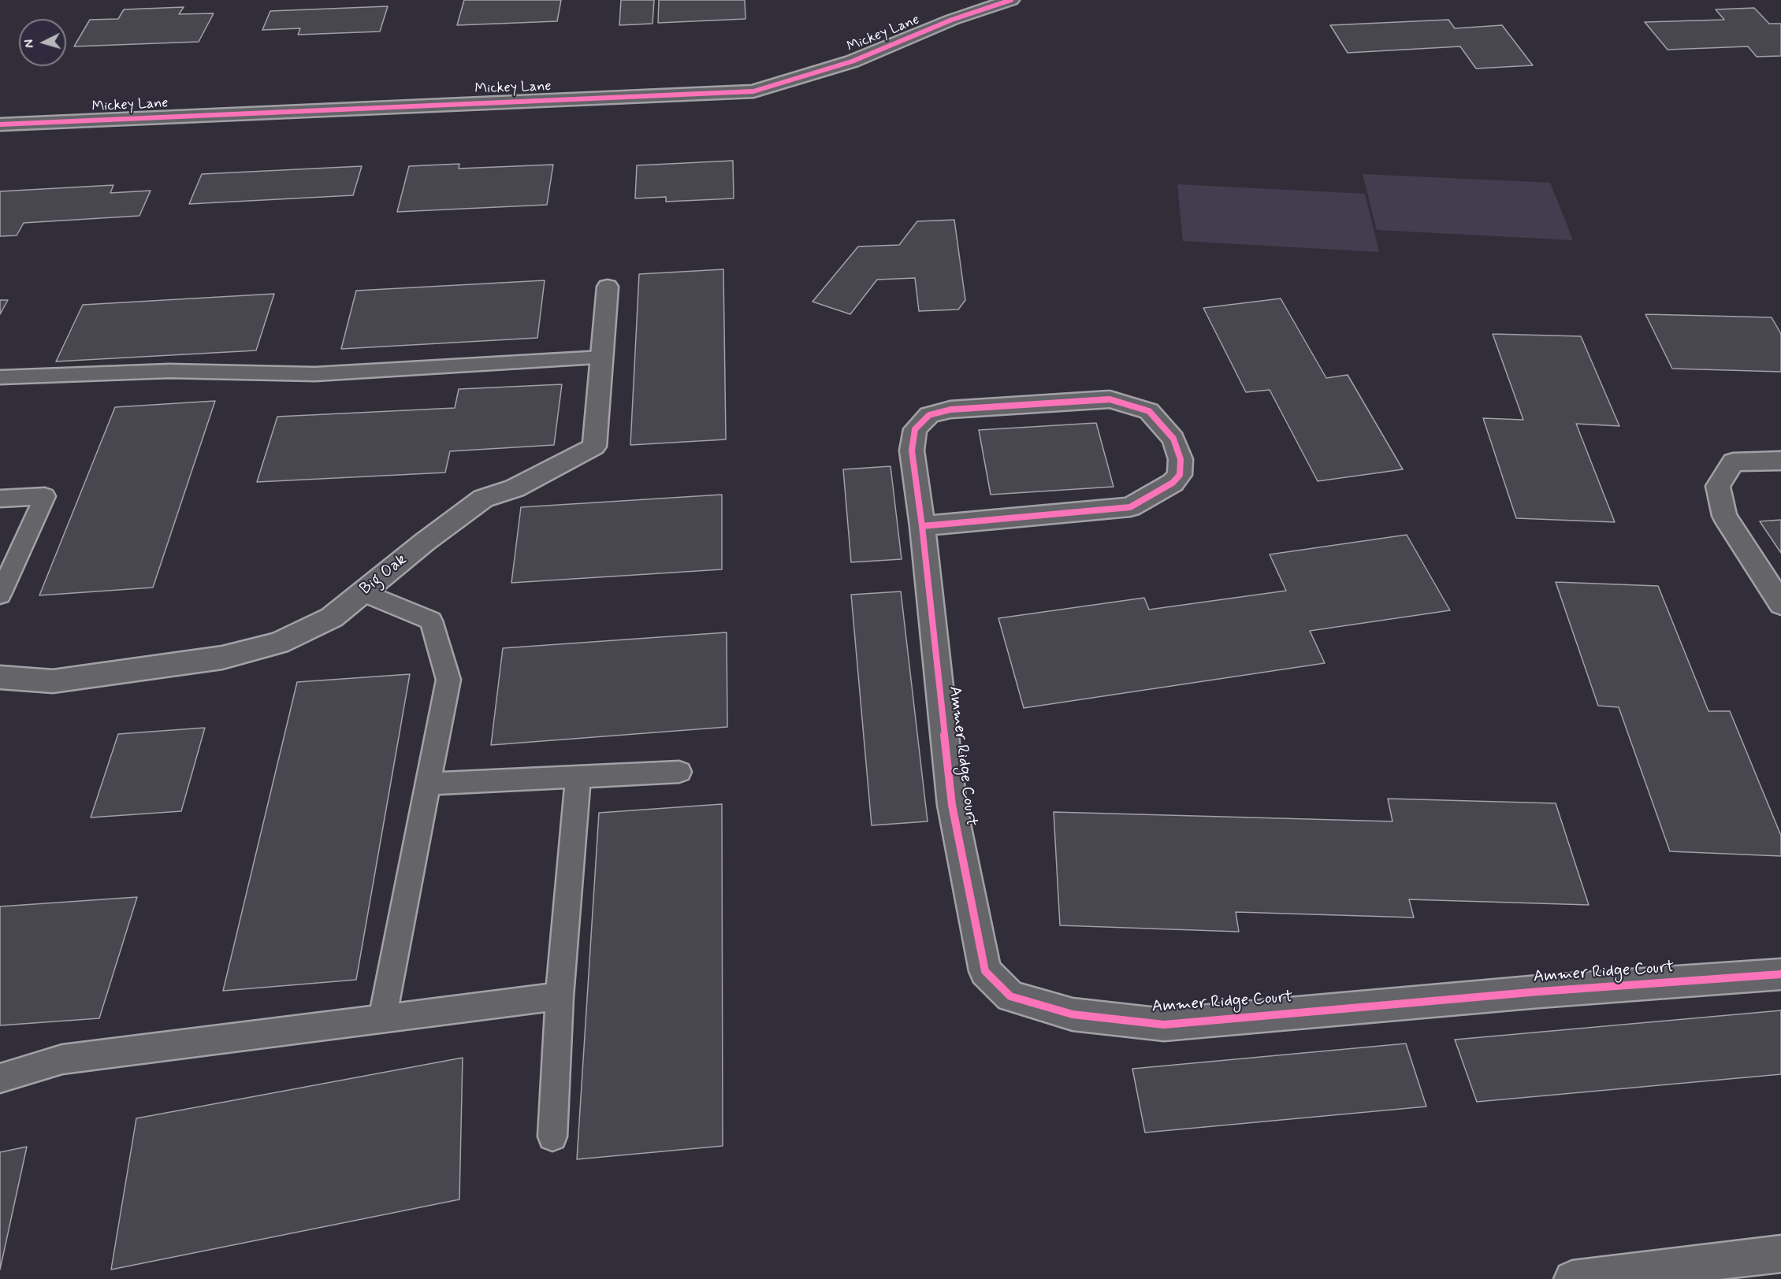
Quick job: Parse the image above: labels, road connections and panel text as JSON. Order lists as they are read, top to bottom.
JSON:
{
  "streets": {
    "street": ["Mickey Lane", "Big Oak", "Ammer Ridge Court"]
  },
  "north": "left"
}
